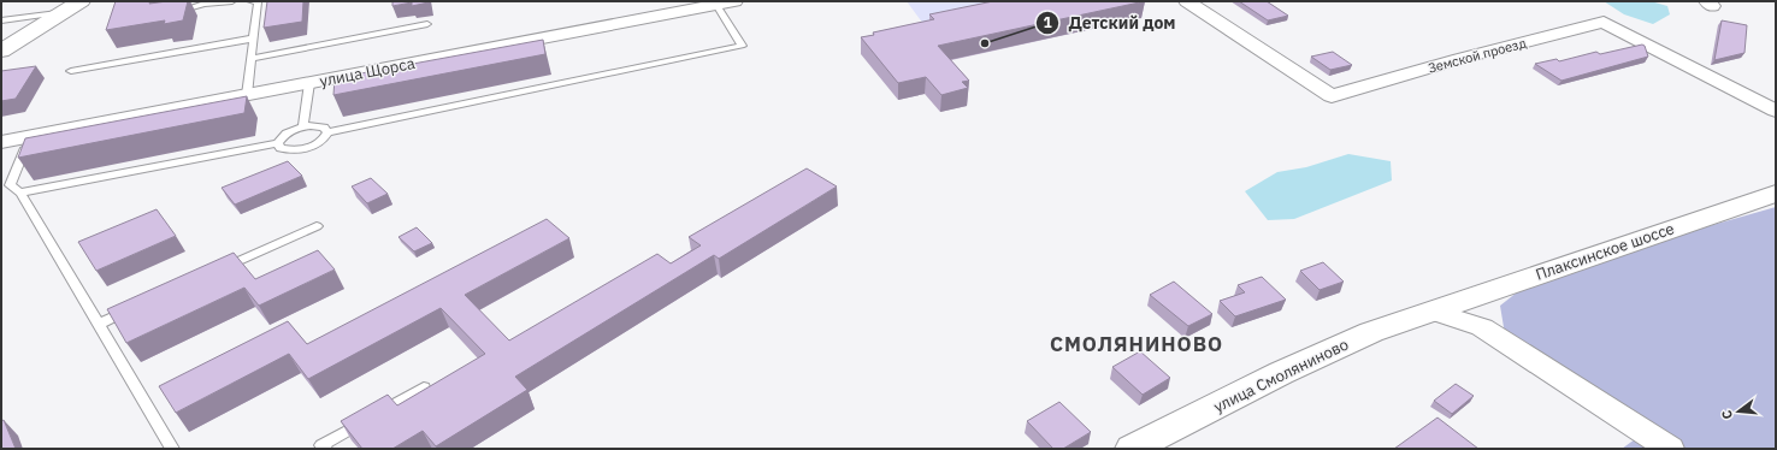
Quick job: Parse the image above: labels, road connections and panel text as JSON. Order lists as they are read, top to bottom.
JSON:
{
  "streets": {
    "main road": ["Плаксинское шоссе", "улица Смоляниново"],
    "street": ["Земской проезд", "улица Щорса"]
  },
  "crossings": [
    ["Плаксинское шоссе", "улица Смоляниново"]
  ],
  "districts": ["СМОЛЯНИНОВО"],
  "places": ["Детский дом"],
  "north": "left"
}
